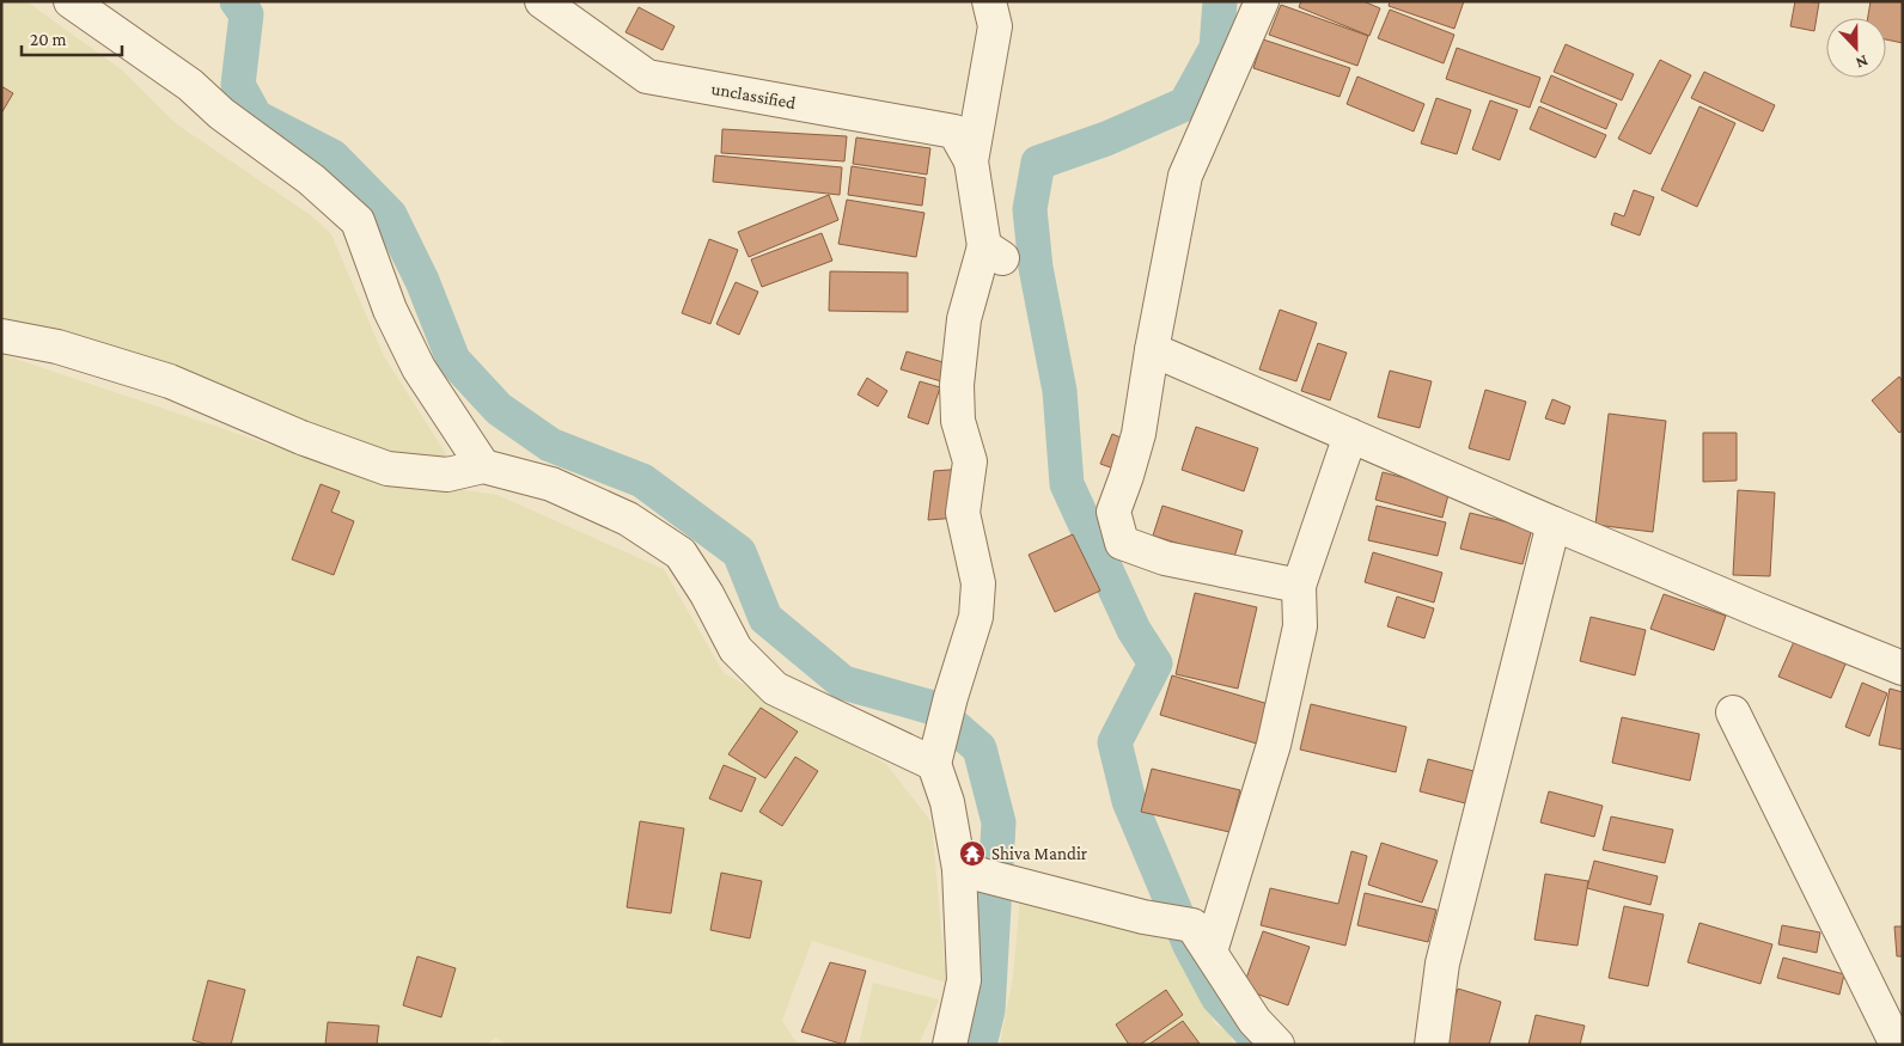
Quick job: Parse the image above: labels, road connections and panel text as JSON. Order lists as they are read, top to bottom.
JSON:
{
  "streets": {
    "street": ["unclassified"]
  },
  "places": {
    "temple": ["Shiva Mandir"]
  },
  "scale_bar": "20 m",
  "north": "bottom"
}
